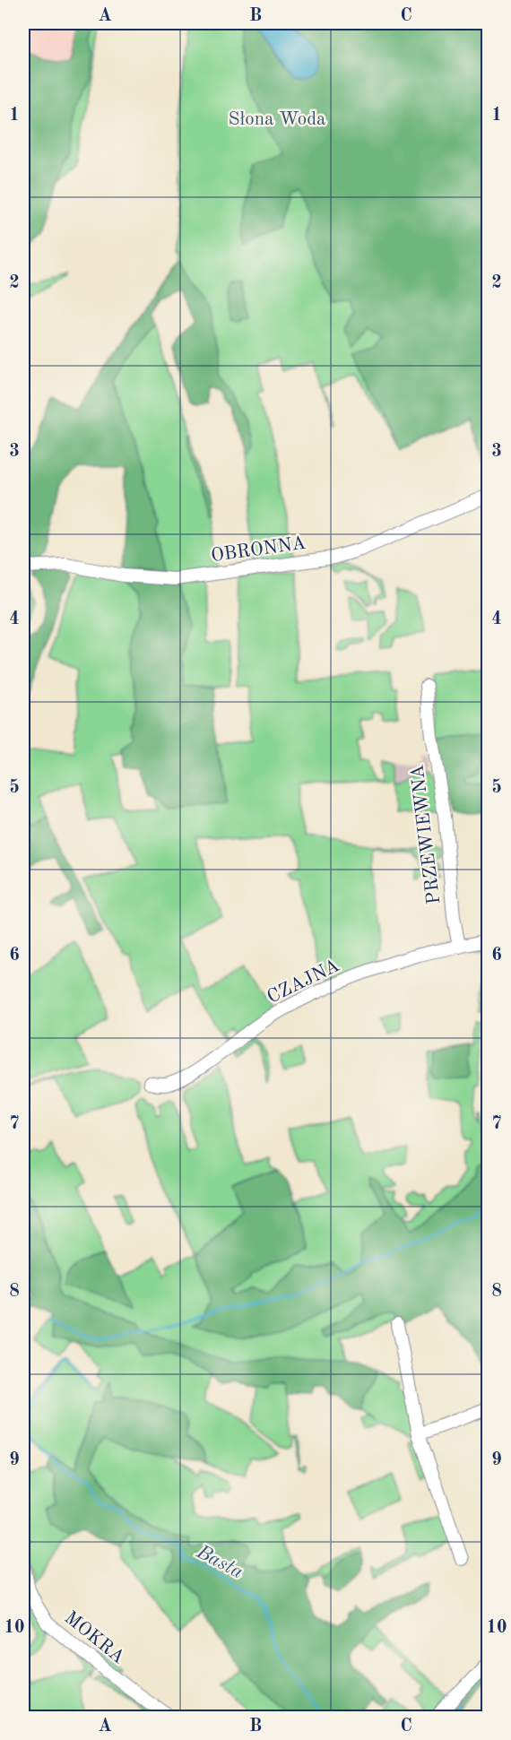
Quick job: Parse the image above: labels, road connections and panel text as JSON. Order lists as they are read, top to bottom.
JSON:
{
  "streets": {
    "street": [
      "OBRONNA",
      "PRZEWIEWNA",
      "CZAJNA",
      "MOKRA"
    ]
  },
  "crossings": [
    ["PRZEWIEWNA", "CZAJNA"]
  ],
  "water": ["Basta"],
  "parks": ["Słona Woda"],
  "grid": {
    "columns": ["A", "B", "C"],
    "rows": [
      "1",
      "2",
      "3",
      "4",
      "5",
      "6",
      "7",
      "8",
      "9",
      "10"
    ]
  }
}
